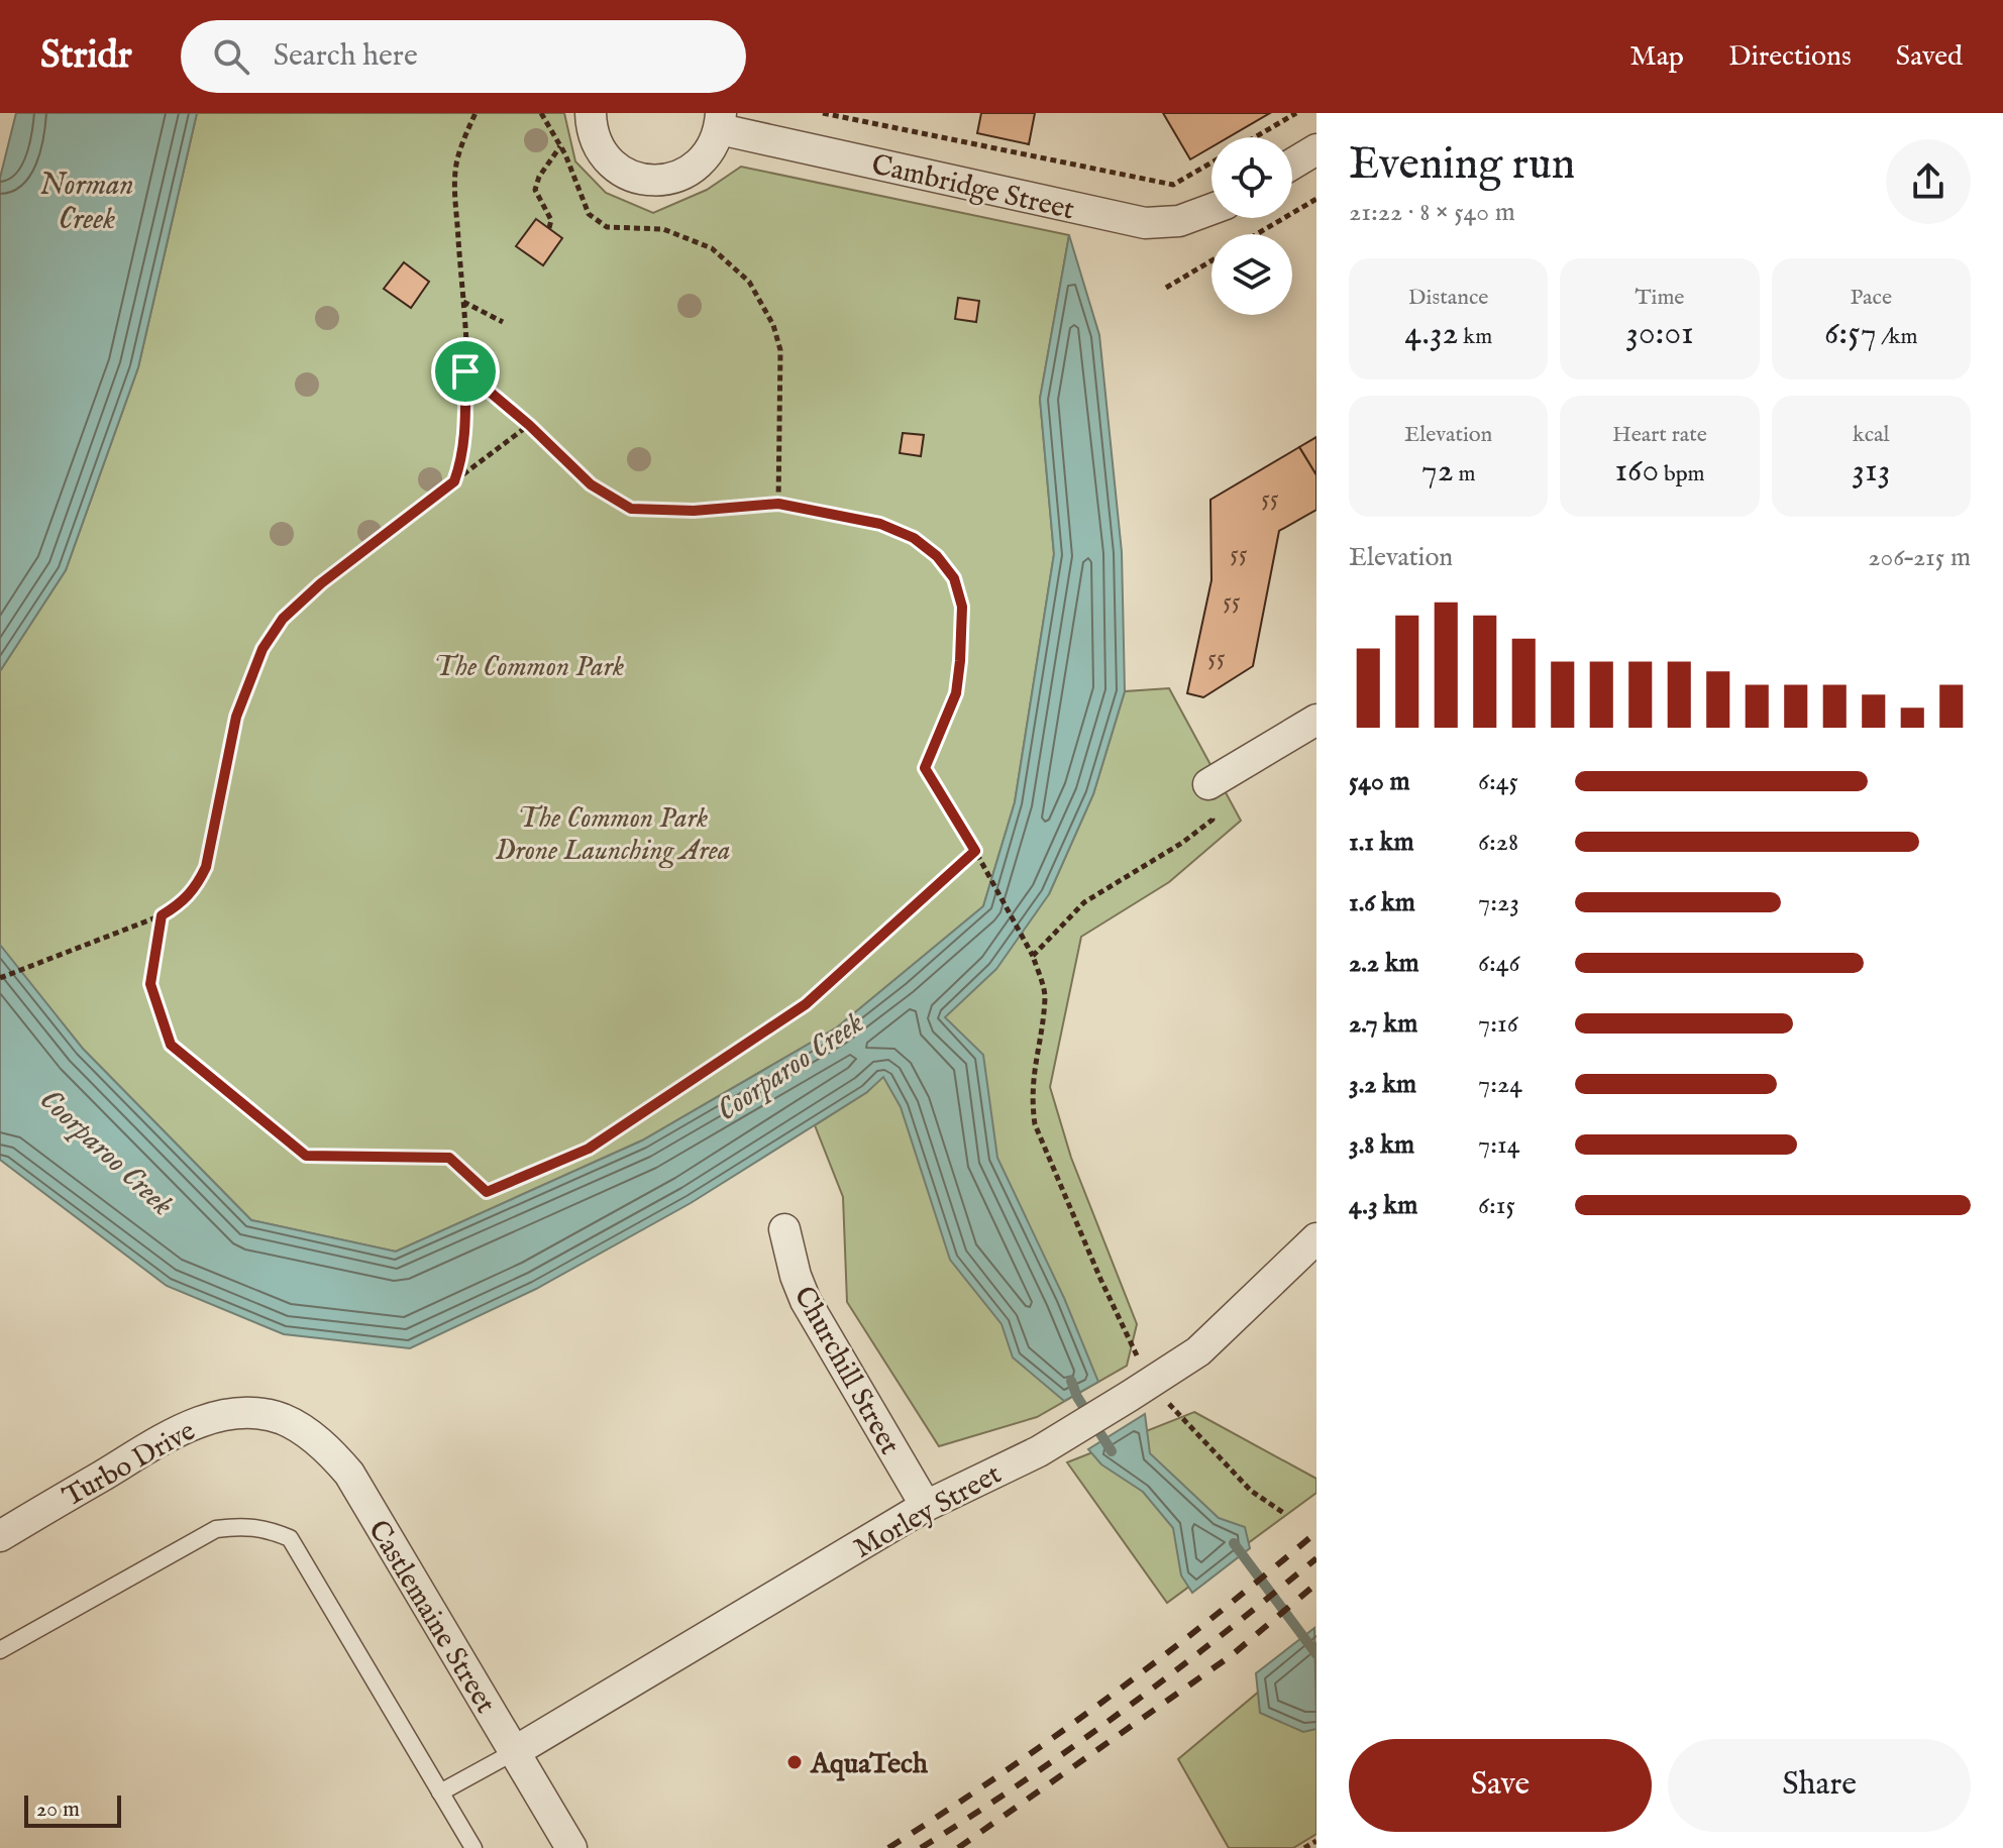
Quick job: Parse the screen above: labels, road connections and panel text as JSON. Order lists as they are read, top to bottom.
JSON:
{
  "streets": {
    "street": [
      "Cambridge Street",
      "Churchill Street",
      "Turbo Drive",
      "Morley Street",
      "Castlemaine Street"
    ]
  },
  "crossings": [
    ["Churchill Street", "Morley Street"],
    ["Turbo Drive", "Castlemaine Street"],
    ["Morley Street", "Castlemaine Street"]
  ],
  "water": ["Norman Creek", "Coorparoo Creek"],
  "parks": ["The Common Park", "The Common Park Drone Launching Area"],
  "places": ["AquaTech"],
  "house_numbers": [
    "55",
    "55",
    "55",
    "55"
  ],
  "scale_bar": "20 m",
  "page": {
    "header": "Stridr",
    "search": "Search here",
    "nav": ["Map", "Directions", "Saved"],
    "heading": ["Evening run", "21:22 · 8 × 540 m"],
    "stats": [
      ["Distance", "4.32 km"],
      ["Time", "30:01"],
      ["Pace", "6:57 /km"],
      ["Elevation", "72 m"],
      ["Heart rate", "160 bpm"],
      ["kcal", "313"]
    ],
    "chart": ["Elevation", "206–215 m"],
    "list": [
      {
        "name": "540 m",
        "note": "6:45"
      },
      {
        "name": "1.1 km",
        "note": "6:28"
      },
      {
        "name": "1.6 km",
        "note": "7:23"
      },
      {
        "name": "2.2 km",
        "note": "6:46"
      },
      {
        "name": "2.7 km",
        "note": "7:16"
      },
      {
        "name": "3.2 km",
        "note": "7:24"
      },
      {
        "name": "3.8 km",
        "note": "7:14"
      },
      {
        "name": "4.3 km",
        "note": "6:15"
      }
    ],
    "buttons": ["Save", "Share"],
    "scale": "20 m"
  }
}
